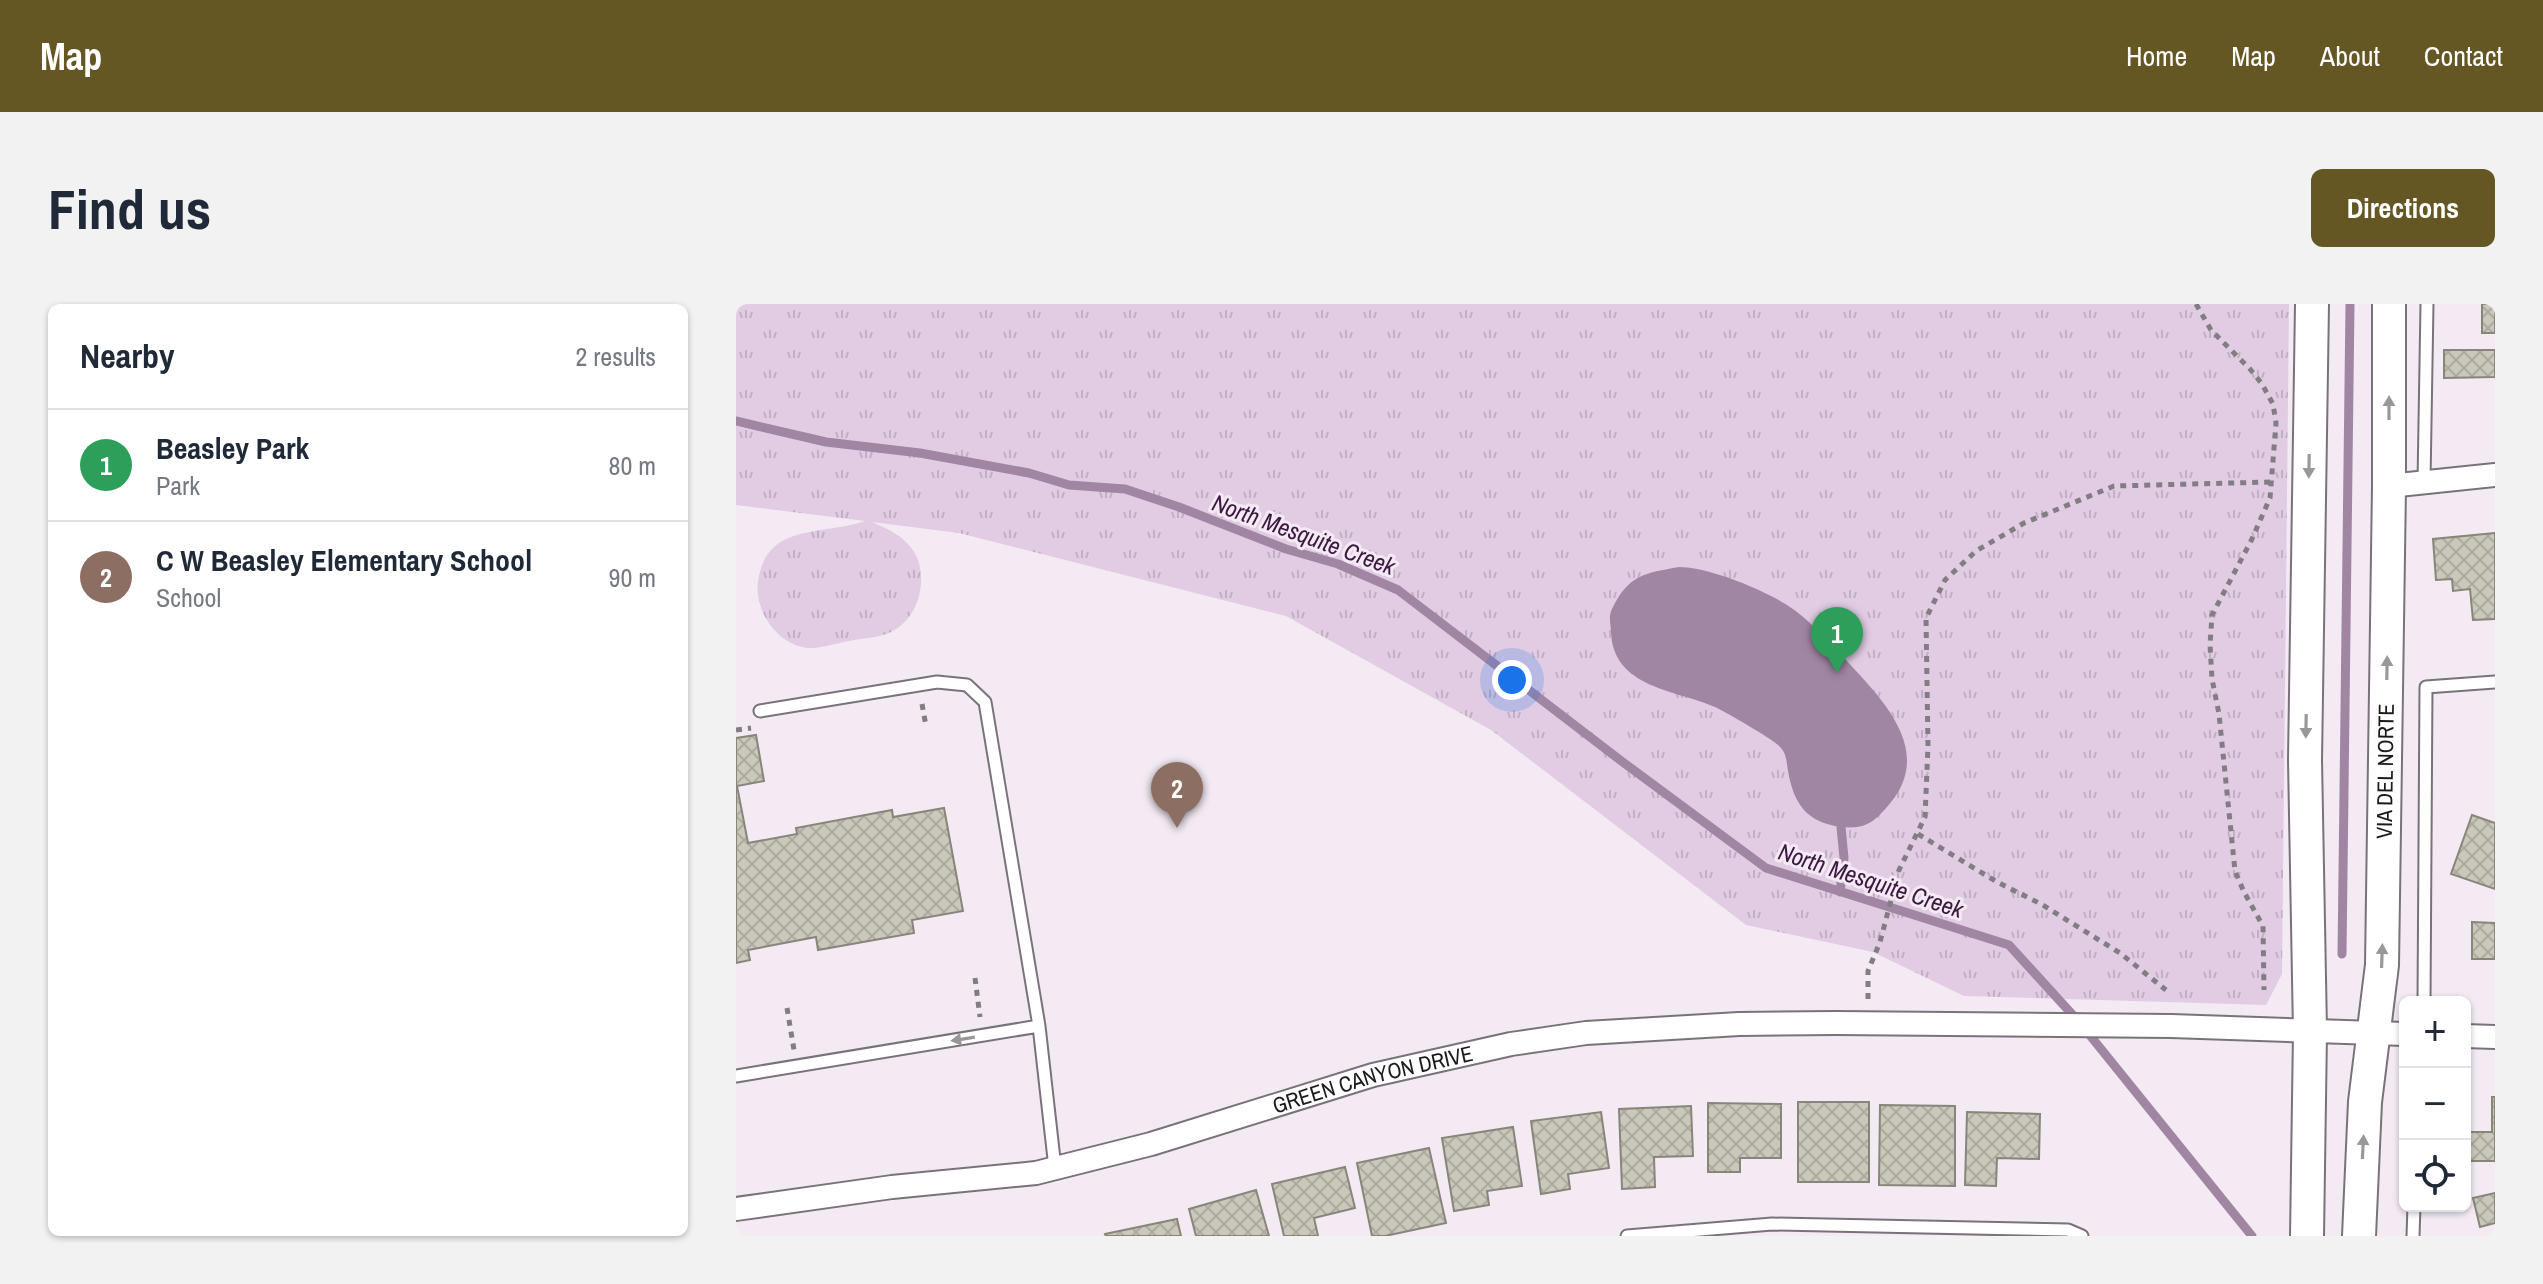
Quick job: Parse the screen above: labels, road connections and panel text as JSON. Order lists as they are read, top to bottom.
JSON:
{
  "streets": {
    "street": ["VIA DEL NORTE", "GREEN CANYON DRIVE"]
  },
  "water": ["North Mesquite Creek"],
  "page": {
    "header": "Map",
    "nav": [
      "Home",
      "Map",
      "About",
      "Contact"
    ],
    "buttons": "Directions",
    "title": "Find us",
    "heading": ["Nearby", "2 results"],
    "list": [
      {
        "mark": "1",
        "name": "Beasley Park",
        "note": "Park",
        "value": "80 m"
      },
      {
        "mark": "2",
        "name": "C W Beasley Elementary School",
        "note": "School",
        "value": "90 m"
      }
    ],
    "pins": ["1", "2"],
    "map_buttons": ["+", "−"]
  }
}
